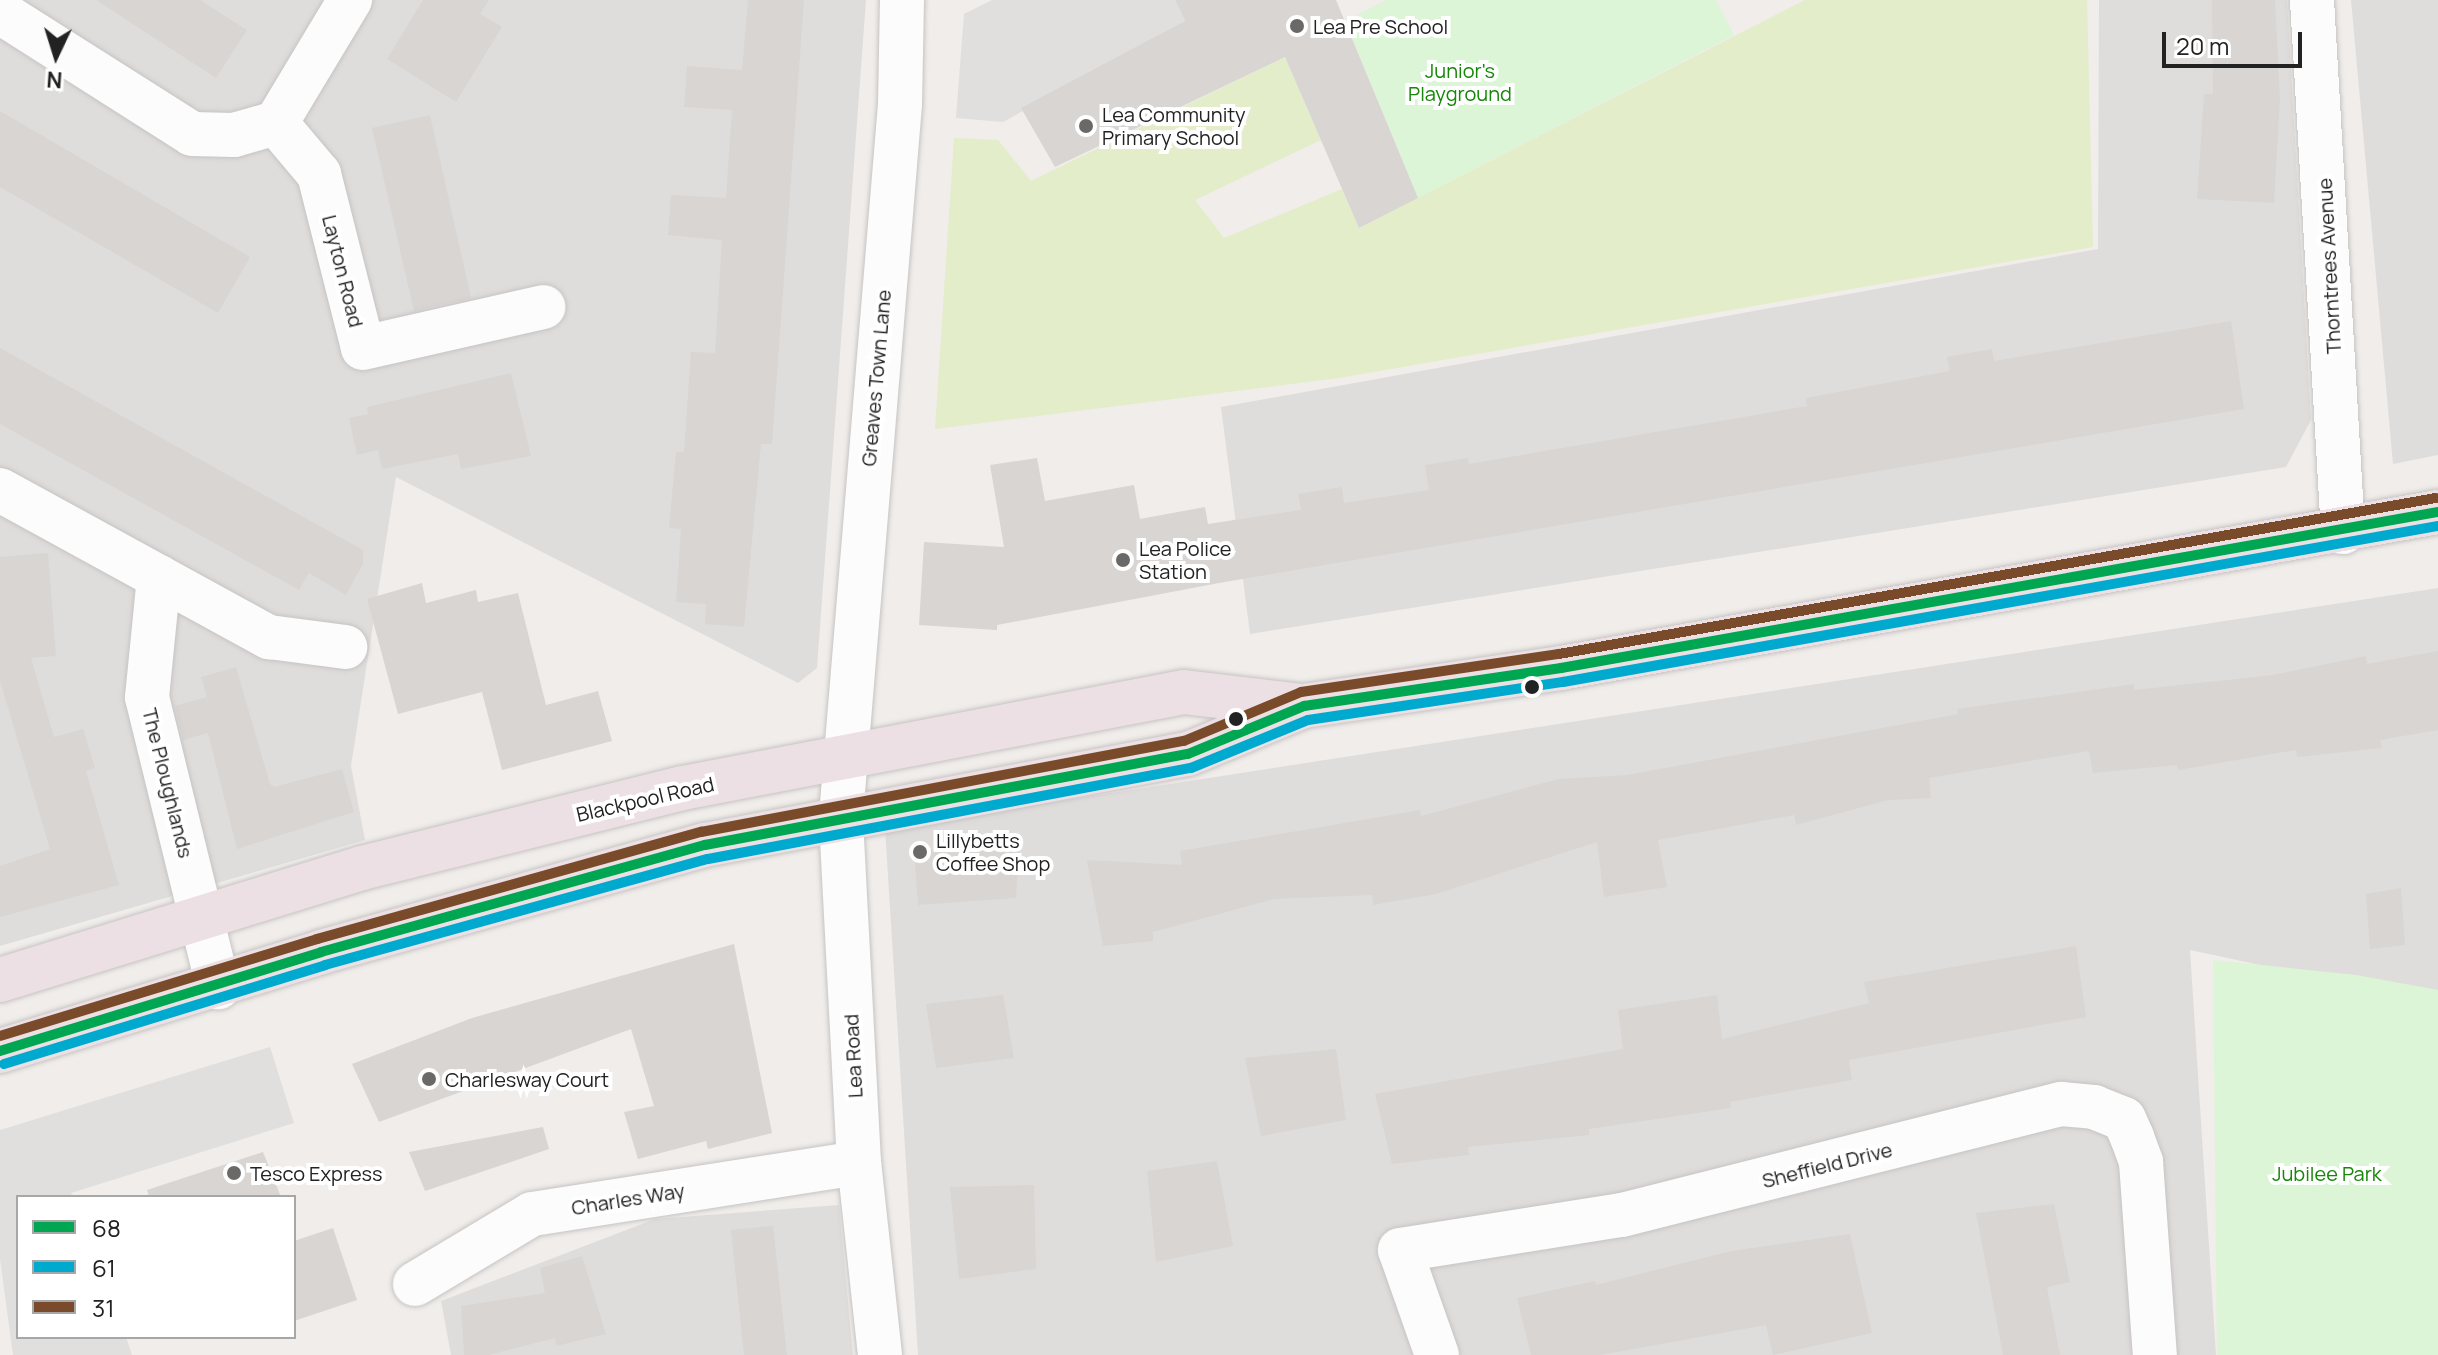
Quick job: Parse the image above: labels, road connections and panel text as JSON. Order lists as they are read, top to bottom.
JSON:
{
  "streets": {
    "highway": ["Blackpool Road"],
    "street": [
      "Thorntrees Avenue",
      "Layton Road",
      "Greaves Town Lane",
      "The Ploughlands",
      "Lea Road",
      "Sheffield Drive",
      "Charles Way"
    ]
  },
  "crossings": [
    ["Thorntrees Avenue", "Blackpool Road"],
    ["Greaves Town Lane", "Blackpool Road"],
    ["Greaves Town Lane", "Lea Road"],
    ["The Ploughlands", "Blackpool Road"],
    ["Blackpool Road", "Lea Road"],
    ["Lea Road", "Charles Way"]
  ],
  "parks": ["Junior's Playground", "Jubilee Park"],
  "places": [
    "Lea Pre School",
    "Lea Community Primary School",
    "Lea Police Station",
    "Lillybetts Coffee Shop",
    "Charlesway Court",
    "Tesco Express"
  ],
  "lines": ["transit line 31", "transit line 68", "transit line 61"],
  "legend": ["68", "61", "31"],
  "scale_bar": "20 m",
  "north": "bottom"
}
